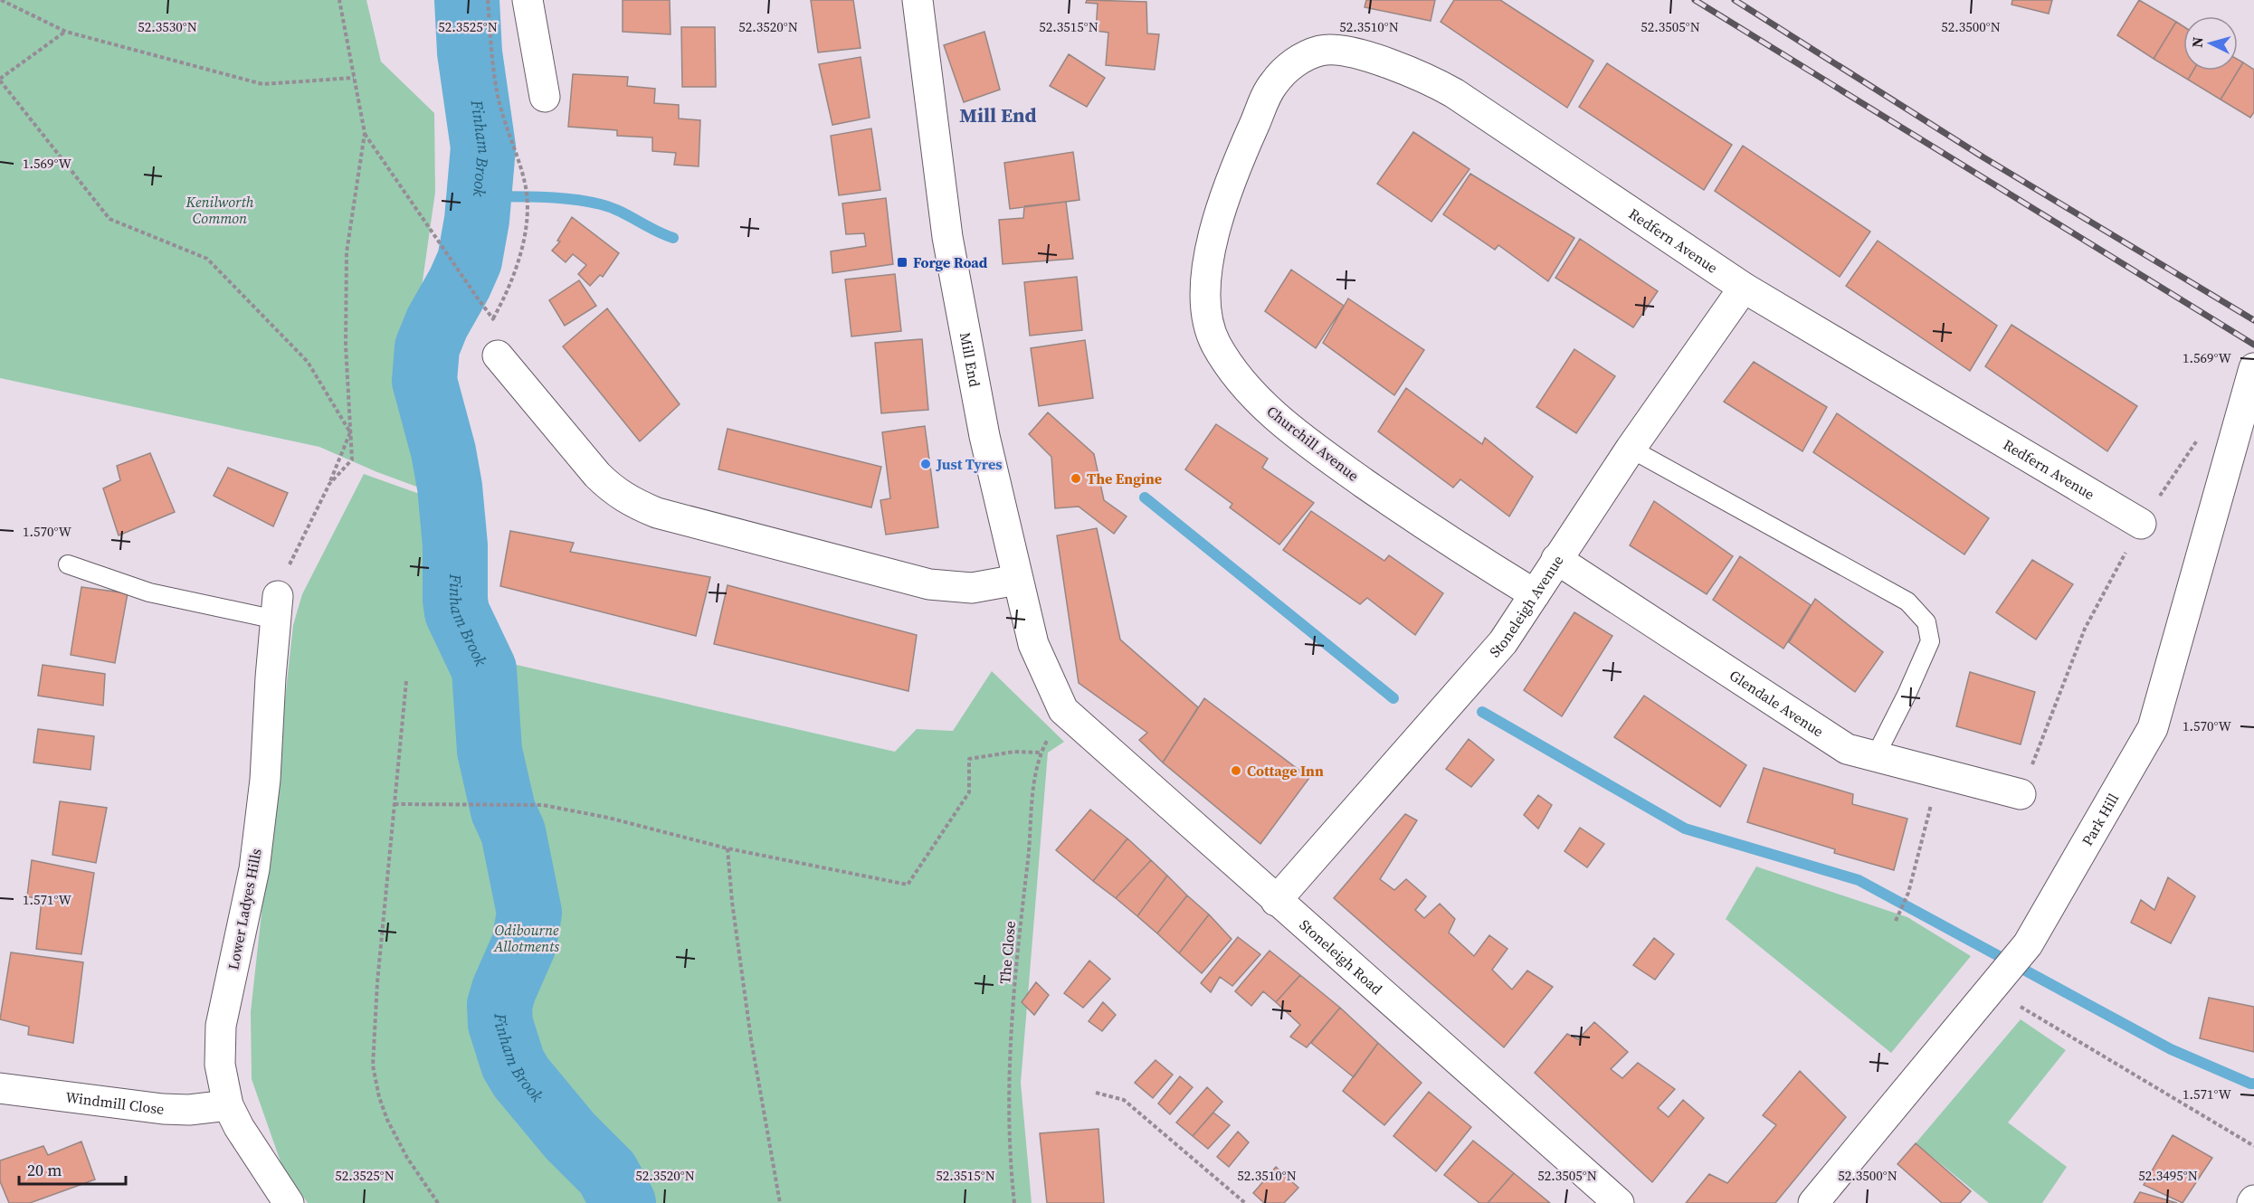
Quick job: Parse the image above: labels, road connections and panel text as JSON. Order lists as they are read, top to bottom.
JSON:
{
  "streets": {
    "street": [
      "Redfern Avenue",
      "Mill End",
      "Churchill Avenue",
      "Stoneleigh Avenue",
      "Glendale Avenue",
      "Park Hill",
      "Lower Ladyes Hills",
      "Stoneleigh Road",
      "Windmill Close"
    ],
    "path": ["The Close"]
  },
  "crossings": [
    ["Redfern Avenue", "Churchill Avenue"],
    ["Redfern Avenue", "Stoneleigh Avenue"],
    ["Mill End", "The Close"],
    ["Mill End", "Stoneleigh Road"],
    ["Churchill Avenue", "Stoneleigh Avenue"],
    ["Stoneleigh Avenue", "Glendale Avenue"],
    ["Stoneleigh Avenue", "Stoneleigh Road"],
    ["Lower Ladyes Hills", "Windmill Close"],
    ["The Close", "Stoneleigh Road"]
  ],
  "districts": ["Mill End"],
  "water": ["Finham Brook"],
  "parks": ["Kenilworth Common", "Odibourne Allotments"],
  "places": {
    "transit": ["Forge Road"],
    "other": ["Just Tyres", "The Engine", "Cottage Inn"]
  },
  "scale_bar": "20 m",
  "north": "left",
  "coordinates": [
    "52.3530°N",
    "52.3525°N",
    "52.3520°N",
    "52.3515°N",
    "52.3510°N",
    "52.3505°N",
    "52.3500°N",
    "1.569°W",
    "1.570°W",
    "1.571°W",
    "52.3495°N"
  ]
}
